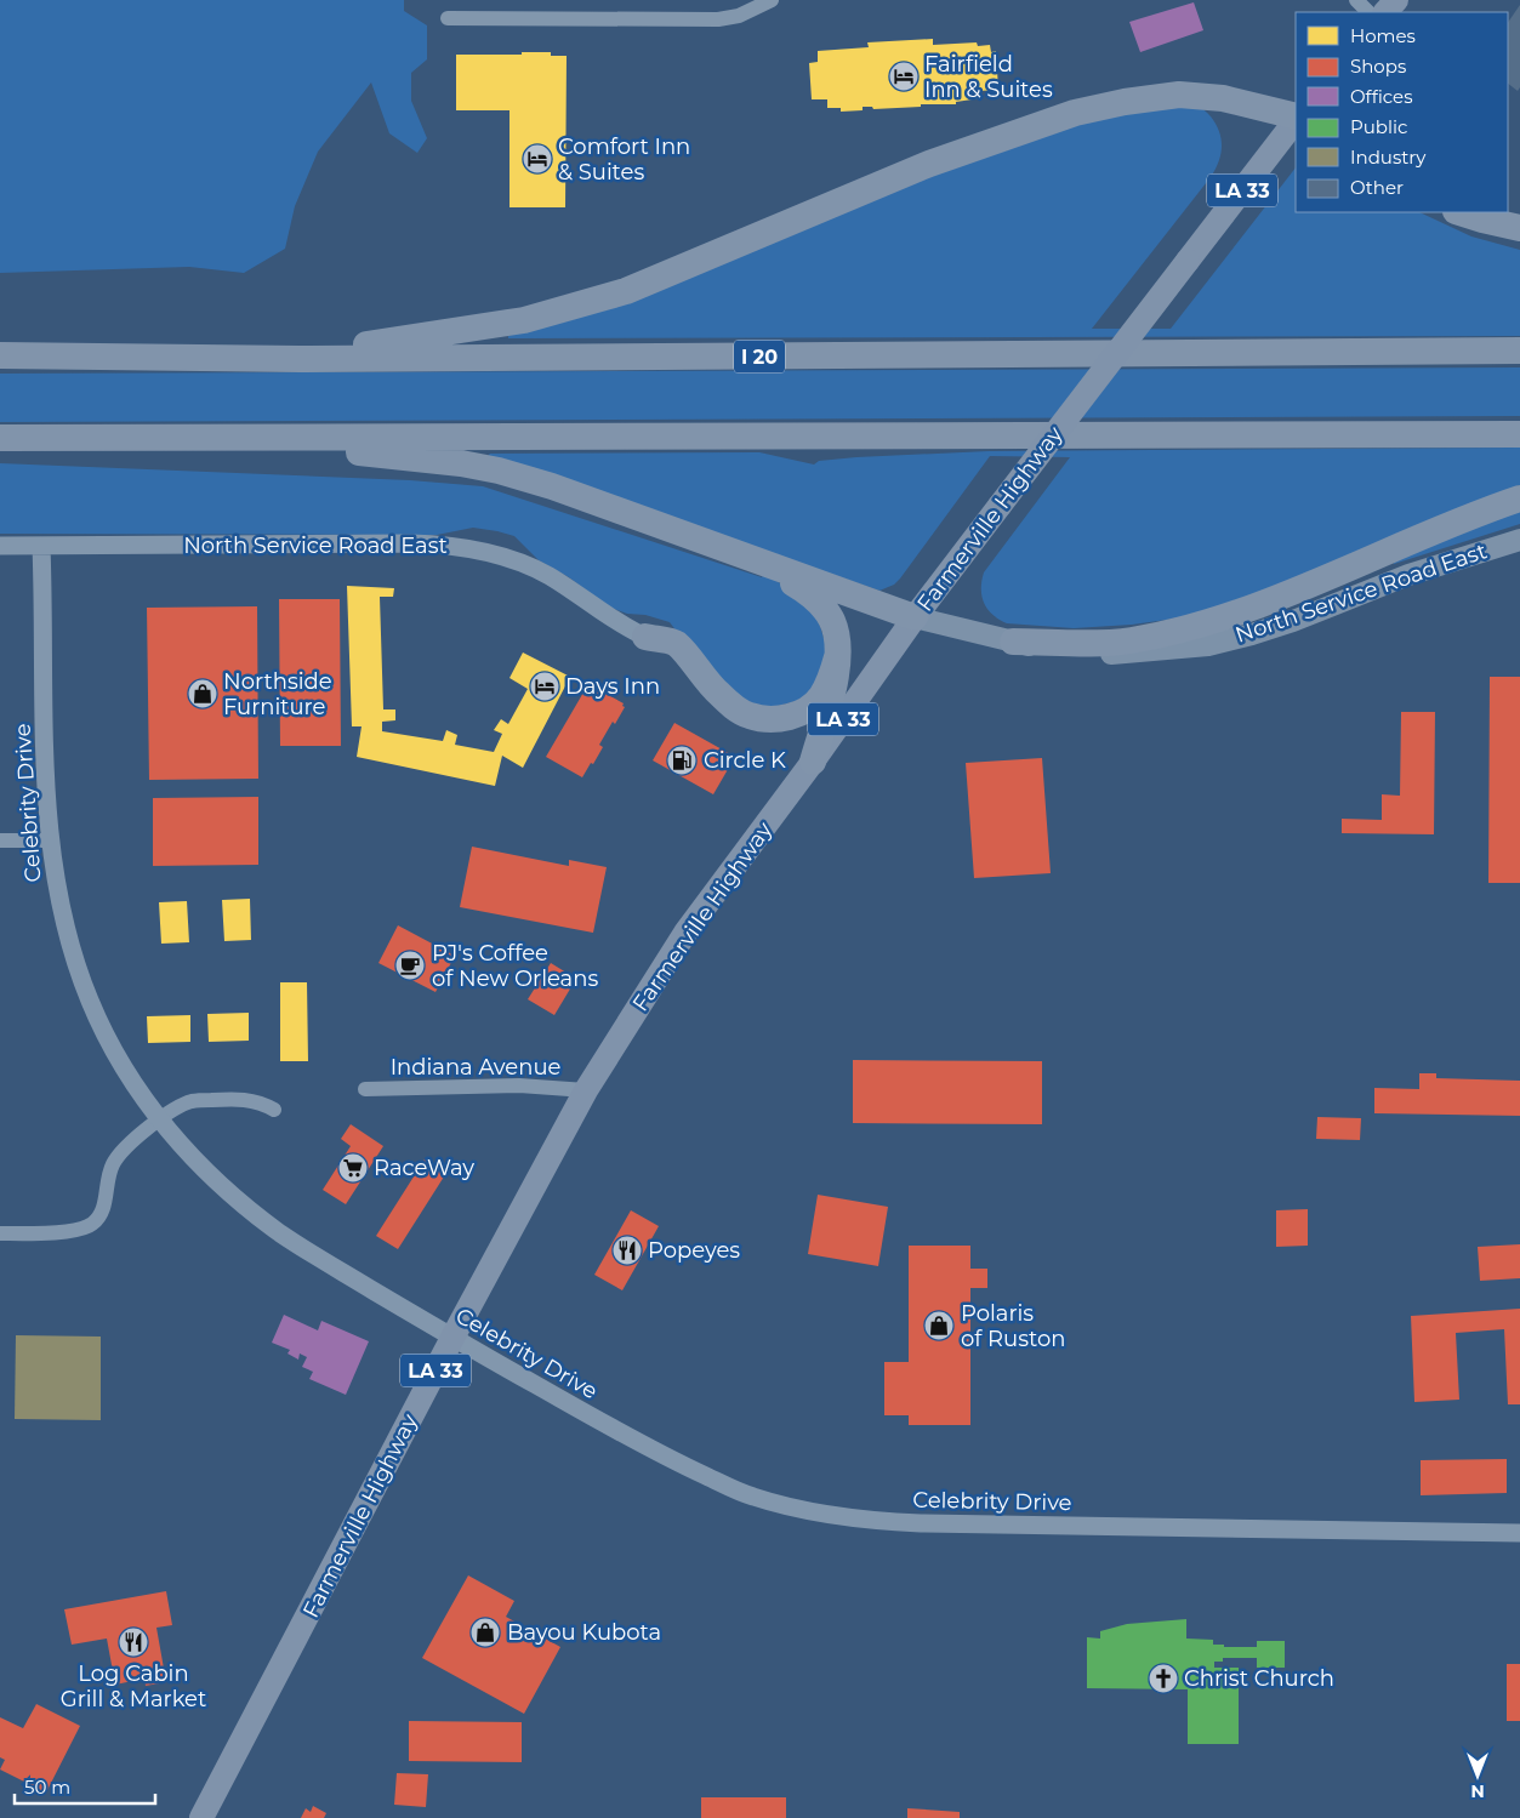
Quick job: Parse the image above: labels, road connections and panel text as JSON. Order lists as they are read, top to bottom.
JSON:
{
  "streets": {
    "highway": ["I 20"],
    "main road": ["LA 33", "Farmerville Highway", "North Service Road East"],
    "street": ["Celebrity Drive", "Indiana Avenue"]
  },
  "crossings": [
    ["Farmerville Highway", "North Service Road East"],
    ["Farmerville Highway", "Celebrity Drive"],
    ["Farmerville Highway", "Indiana Avenue"],
    ["North Service Road East", "Celebrity Drive"]
  ],
  "places": {
    "hotel": ["Fairfield Inn & Suites", "Comfort Inn & Suites", "Days Inn"],
    "shop": ["Northside Furniture", "Polaris of Ruston", "Bayou Kubota"],
    "fuel station": ["Circle K"],
    "cafe": ["PJ's Coffee of New Orleans"],
    "supermarket": ["RaceWay"],
    "restaurant": ["Popeyes", "Log Cabin Grill & Market"],
    "church": ["Christ Church"]
  },
  "legend": [
    "Homes",
    "Shops",
    "Offices",
    "Public",
    "Industry",
    "Other"
  ],
  "scale_bar": "50 m",
  "north": "bottom"
}
